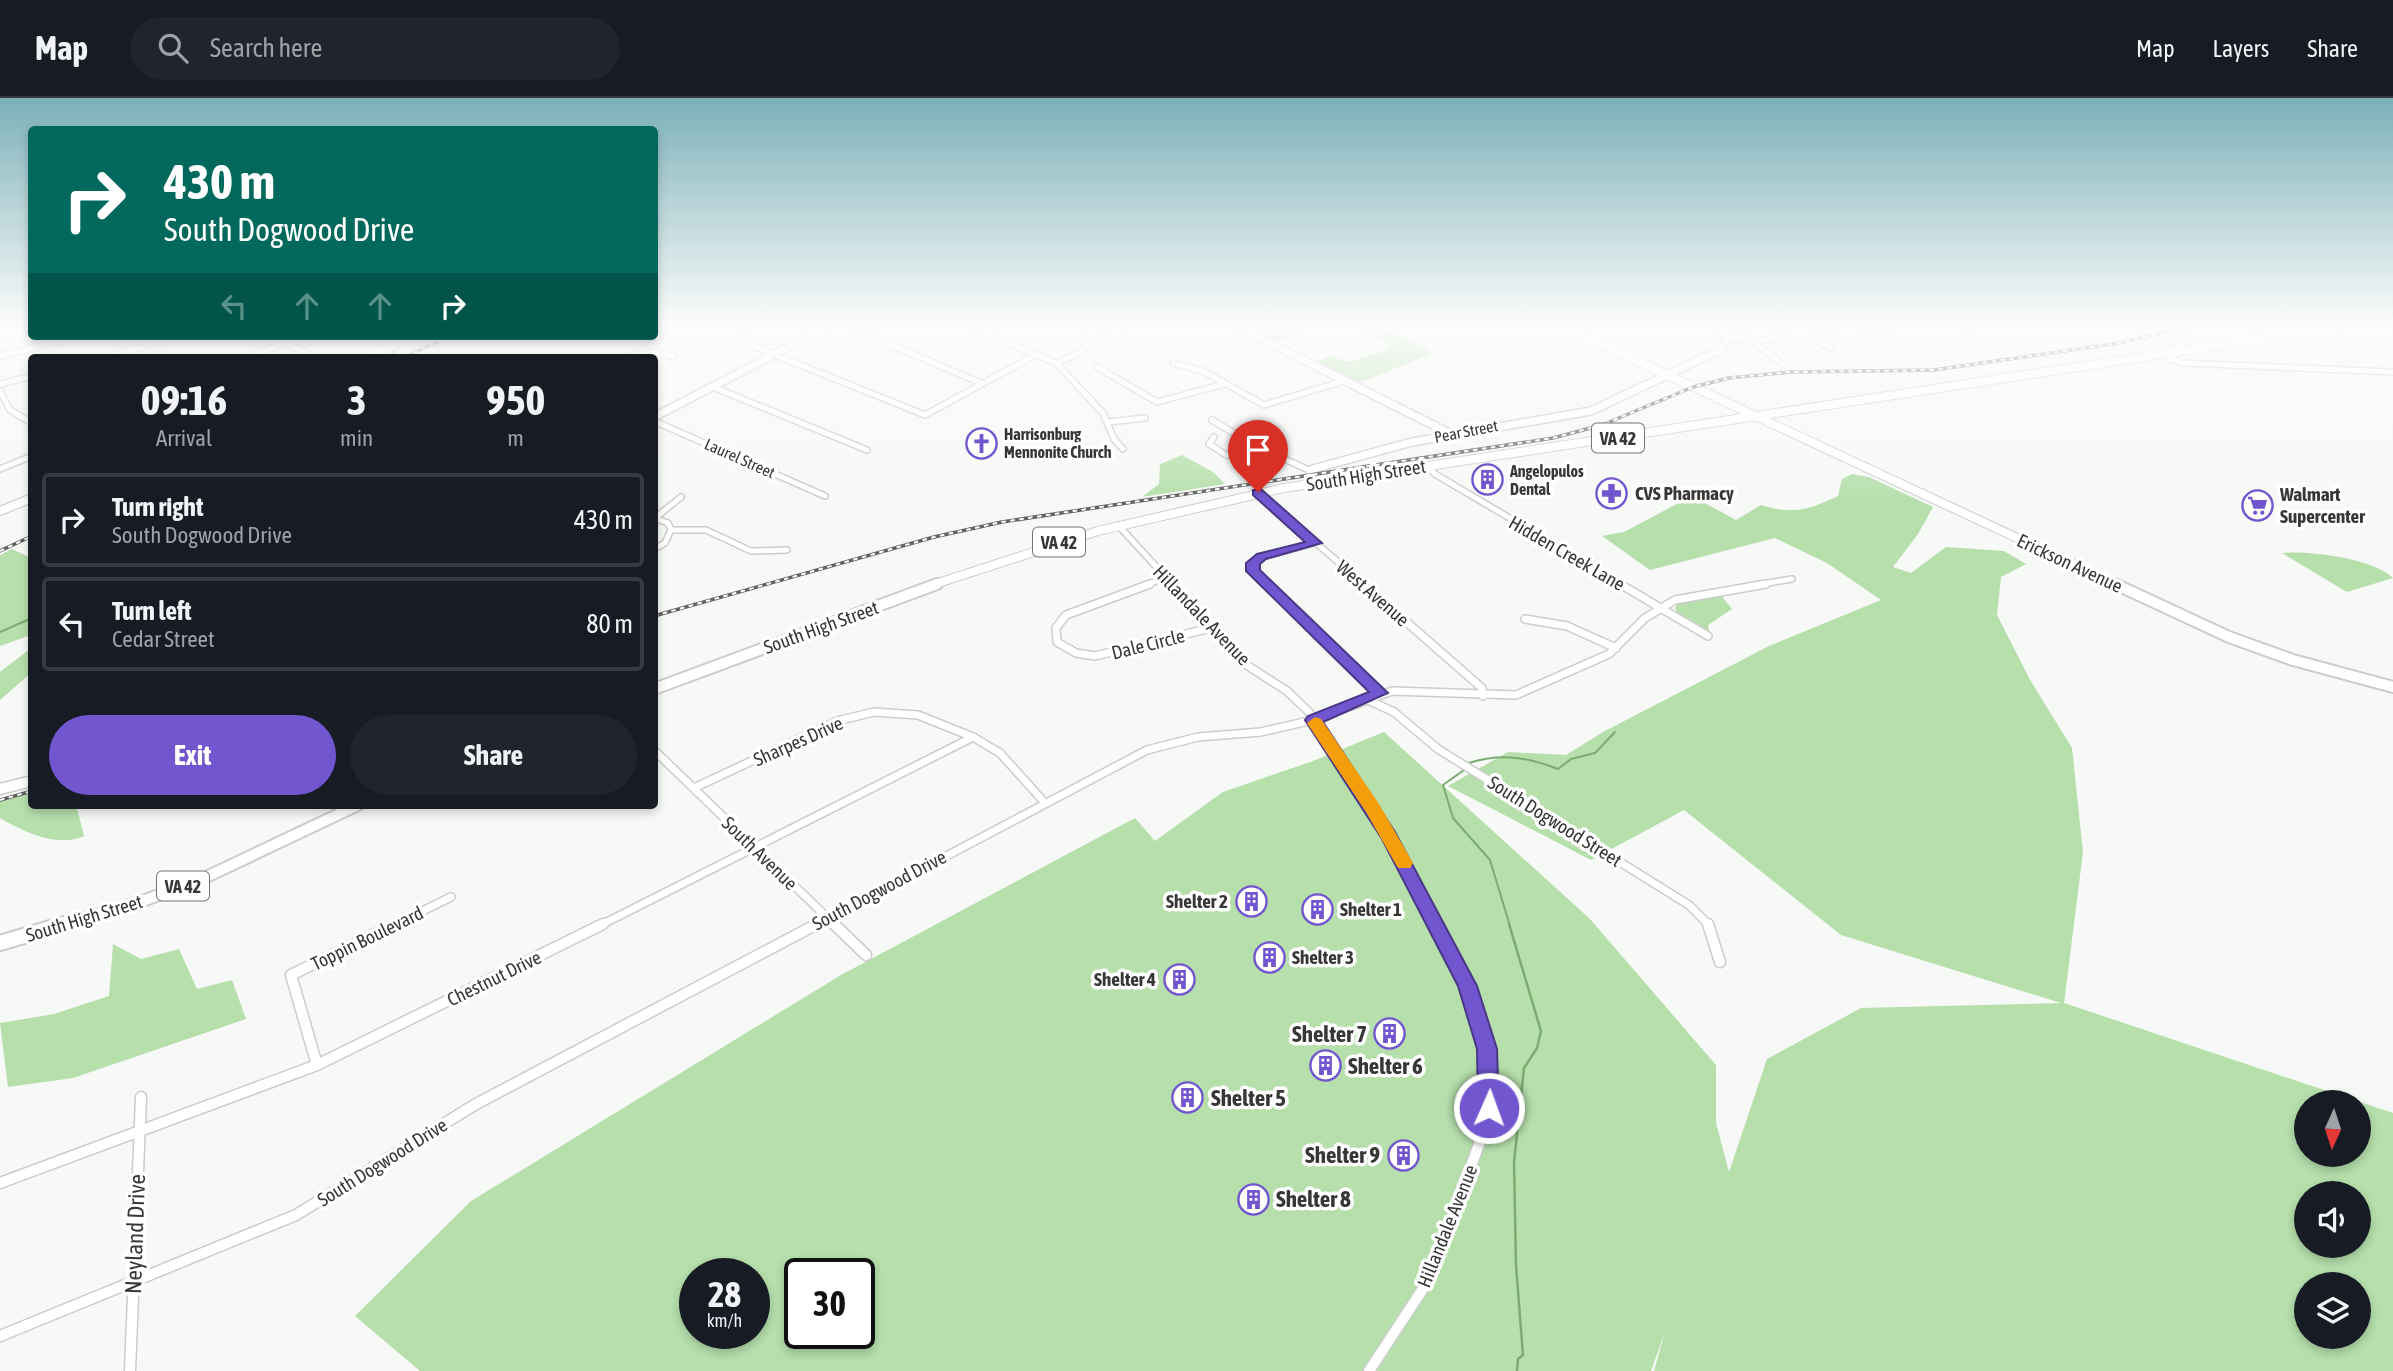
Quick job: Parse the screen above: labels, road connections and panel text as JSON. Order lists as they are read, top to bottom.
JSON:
{
  "streets": {
    "main road": ["VA 42", "South High Street", "Erickson Avenue"],
    "street": [
      "Pear Street",
      "Laurel Street",
      "Hidden Creek Lane",
      "West Avenue",
      "Hillandale Avenue",
      "Dale Circle",
      "Sharpes Drive",
      "South Dogwood Street",
      "South Avenue",
      "South Dogwood Drive",
      "Toppin Boulevard",
      "Chestnut Drive",
      "Neyland Drive"
    ]
  },
  "crossings": [
    ["VA 42", "South High Street"],
    ["VA 42", "Erickson Avenue"],
    ["South High Street", "Hidden Creek Lane"],
    ["South High Street", "Erickson Avenue"],
    ["South High Street", "West Avenue"],
    ["South High Street", "Hillandale Avenue"],
    ["Hidden Creek Lane", "South Dogwood Drive"],
    ["West Avenue", "South Dogwood Drive"],
    ["Hillandale Avenue", "Dale Circle"],
    ["Hillandale Avenue", "South Dogwood Drive"],
    ["Sharpes Drive", "South Avenue"],
    ["Sharpes Drive", "South Dogwood Drive"],
    ["Sharpes Drive", "Chestnut Drive"],
    ["South Dogwood Street", "South Dogwood Drive"],
    ["South Avenue", "South Dogwood Drive"],
    ["South Avenue", "Chestnut Drive"],
    ["South Dogwood Drive", "Neyland Drive"],
    ["Toppin Boulevard", "Chestnut Drive"],
    ["Chestnut Drive", "Neyland Drive"]
  ],
  "places": {
    "church": ["Harrisonburg Mennonite Church"],
    "building": [
      "Angelopulos Dental",
      "Shelter 2",
      "Shelter 1",
      "Shelter 3",
      "Shelter 4",
      "Shelter 7",
      "Shelter 6",
      "Shelter 5",
      "Shelter 9",
      "Shelter 8"
    ],
    "pharmacy": ["CVS Pharmacy"],
    "supermarket": ["Walmart Supercenter"]
  },
  "north": "bottom",
  "page": {
    "header": "Map",
    "search": "Search here",
    "nav": ["Map", "Layers", "Share"],
    "turn": ["430 m", "South Dogwood Drive"],
    "eta": [
      "09:16",
      "Arrival",
      "3",
      "min",
      "950",
      "m"
    ],
    "list": [
      {
        "name": "Turn right",
        "note": "South Dogwood Drive",
        "value": "430 m"
      },
      {
        "name": "Turn left",
        "note": "Cedar Street",
        "value": "80 m"
      }
    ],
    "buttons": ["Exit", "Share"],
    "speed": "28 km/h",
    "limit": "30"
  }
}
